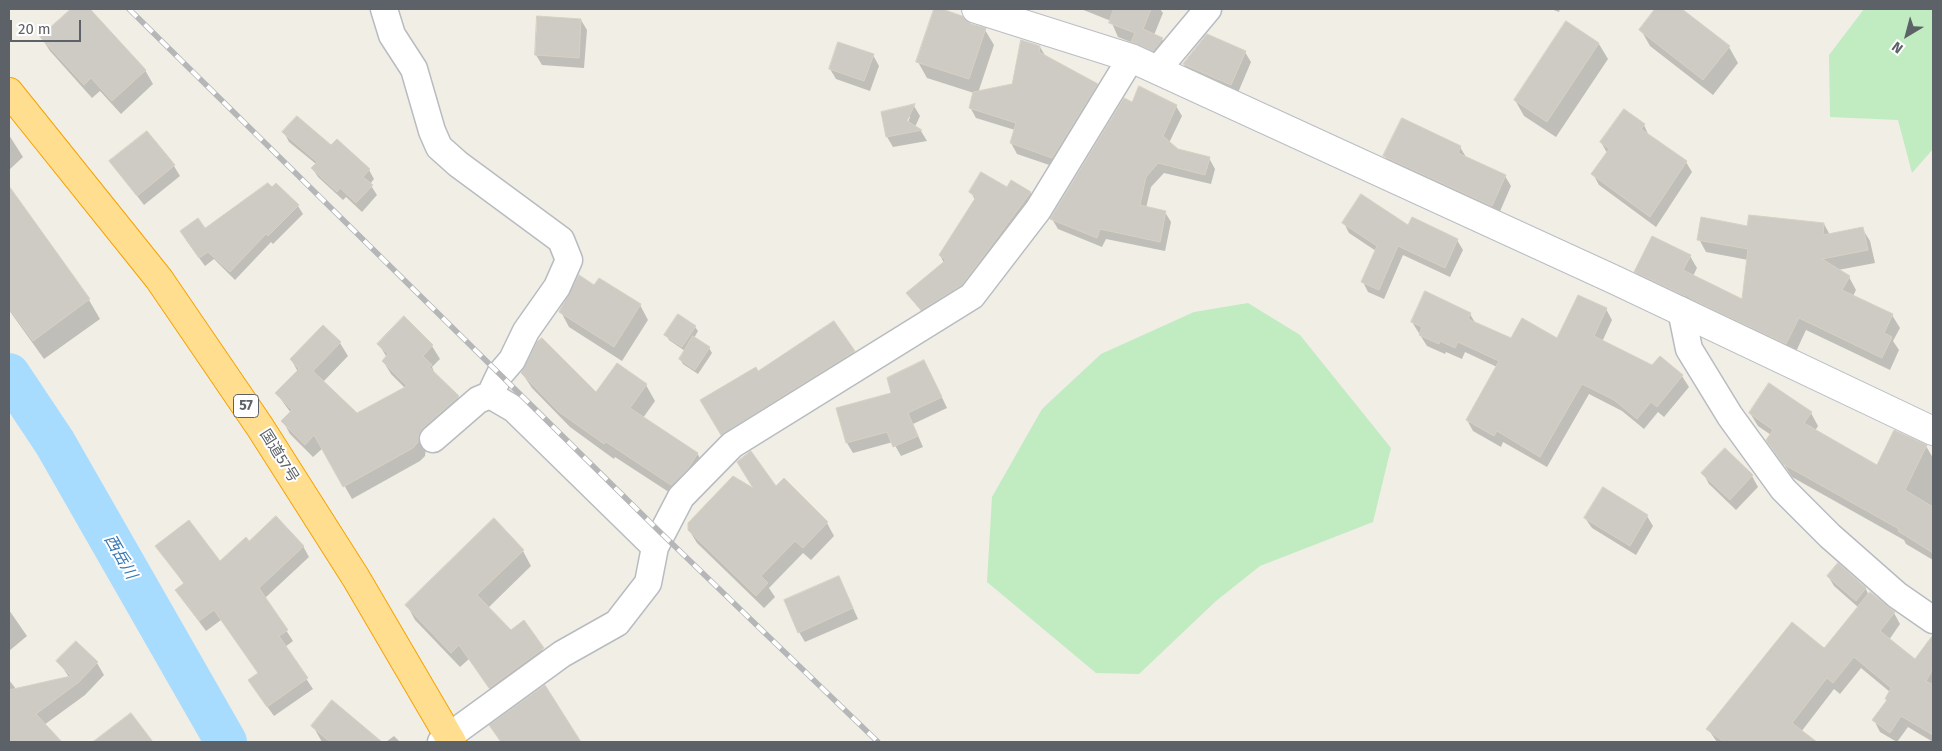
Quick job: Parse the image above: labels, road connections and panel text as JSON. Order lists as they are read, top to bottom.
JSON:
{
  "streets": {
    "highway": ["57", "国道57号"]
  },
  "water": ["西岳川"],
  "scale_bar": "20 m",
  "north": "bottom left"
}
